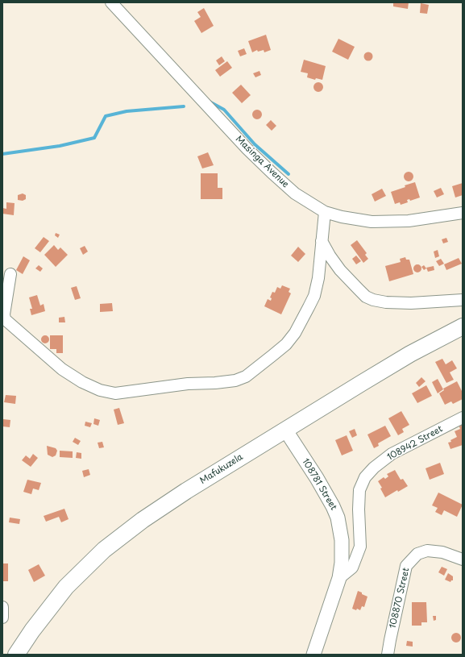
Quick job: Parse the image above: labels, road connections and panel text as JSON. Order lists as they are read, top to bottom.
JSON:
{
  "streets": {
    "main road": ["Mafukuzela"],
    "street": [
      "Masinga Avenue",
      "108942 Street",
      "108781 Street",
      "108870 Street"
    ]
  },
  "crossings": [
    ["108942 Street", "108781 Street"],
    ["Mafukuzela", "108781 Street"]
  ]
}
